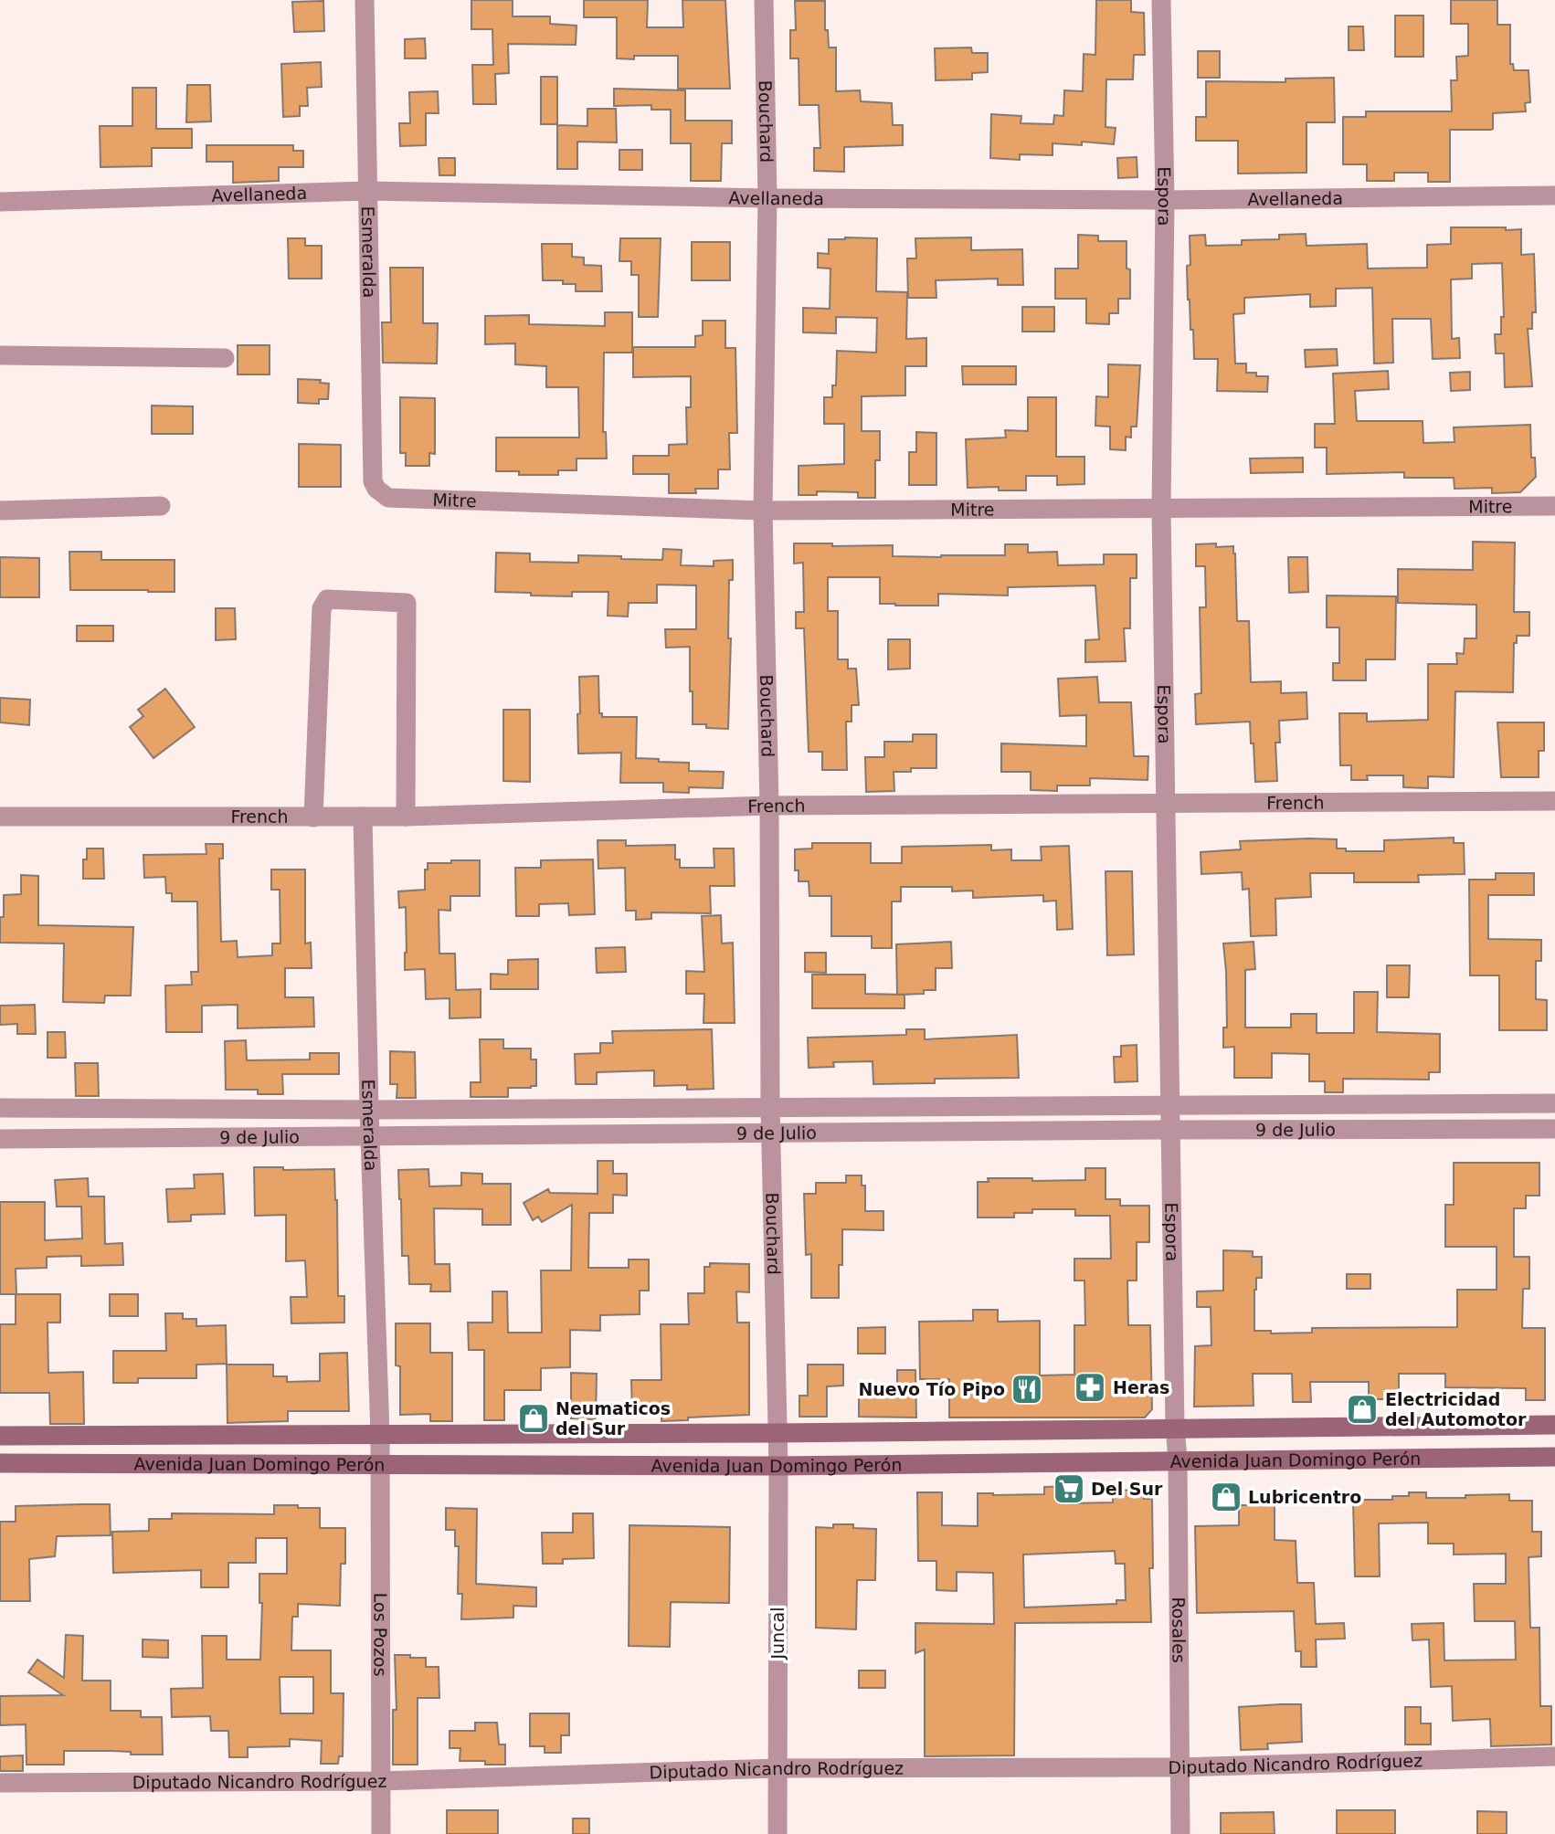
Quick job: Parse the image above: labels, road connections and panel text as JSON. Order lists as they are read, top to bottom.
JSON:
{
  "streets": {
    "main road": ["Avenida Juan Domingo Perón"],
    "street": [
      "Bouchard",
      "Avellaneda",
      "Espora",
      "Esmeralda",
      "Mitre",
      "French",
      "9 de Julio",
      "Rosales",
      "Juncal",
      "Los Pozos",
      "Diputado Nicandro Rodríguez"
    ]
  },
  "crossings": [
    ["Bouchard", "Avellaneda"],
    ["Bouchard", "Mitre"],
    ["Bouchard", "French"],
    ["Bouchard", "9 de Julio"],
    ["Bouchard", "Avenida Juan Domingo Perón"],
    ["Bouchard", "Juncal"],
    ["Avellaneda", "Espora"],
    ["Avellaneda", "Esmeralda"],
    ["Espora", "Mitre"],
    ["Espora", "French"],
    ["Espora", "9 de Julio"],
    ["Espora", "Avenida Juan Domingo Perón"],
    ["Espora", "Rosales"],
    ["Esmeralda", "Mitre"],
    ["Esmeralda", "French"],
    ["Esmeralda", "9 de Julio"],
    ["Esmeralda", "Avenida Juan Domingo Perón"],
    ["Esmeralda", "Los Pozos"],
    ["Avenida Juan Domingo Perón", "Rosales"],
    ["Avenida Juan Domingo Perón", "Juncal"],
    ["Avenida Juan Domingo Perón", "Los Pozos"],
    ["Rosales", "Diputado Nicandro Rodríguez"],
    ["Juncal", "Diputado Nicandro Rodríguez"],
    ["Los Pozos", "Diputado Nicandro Rodríguez"]
  ],
  "places": {
    "pharmacy": ["Heras"],
    "restaurant": ["Nuevo Tío Pipo"],
    "shop": ["Electricidad del Automotor", "Neumaticos del Sur", "Lubricentro"],
    "supermarket": ["Del Sur"]
  }
}
